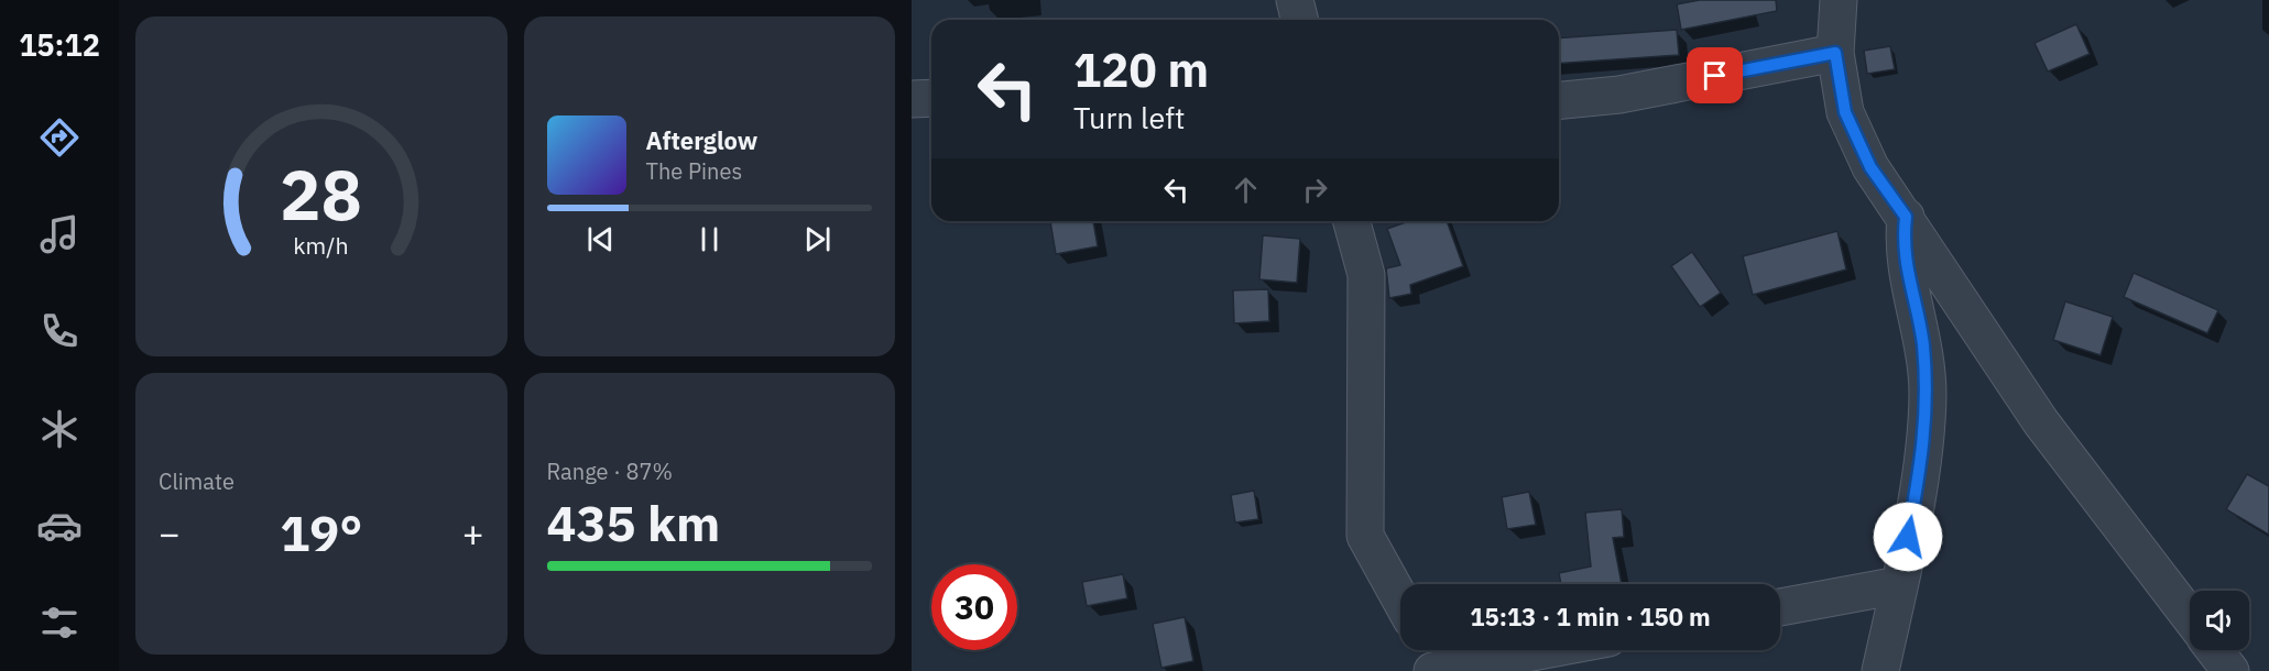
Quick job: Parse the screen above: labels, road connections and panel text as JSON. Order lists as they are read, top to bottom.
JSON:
{
  "page": {
    "tabs": "15:12",
    "turn": ["120 m", "Turn left"],
    "song": ["Afterglow", "The Pines"],
    "tile": [
      "Climate",
      ["Range · 87%", "435 km"]
    ],
    "heat": ["−", "19°", "+"],
    "limit": "30",
    "trip": "15:13 · 1 min · 150 m",
    "gauge": ["28", "km/h"]
  }
}
